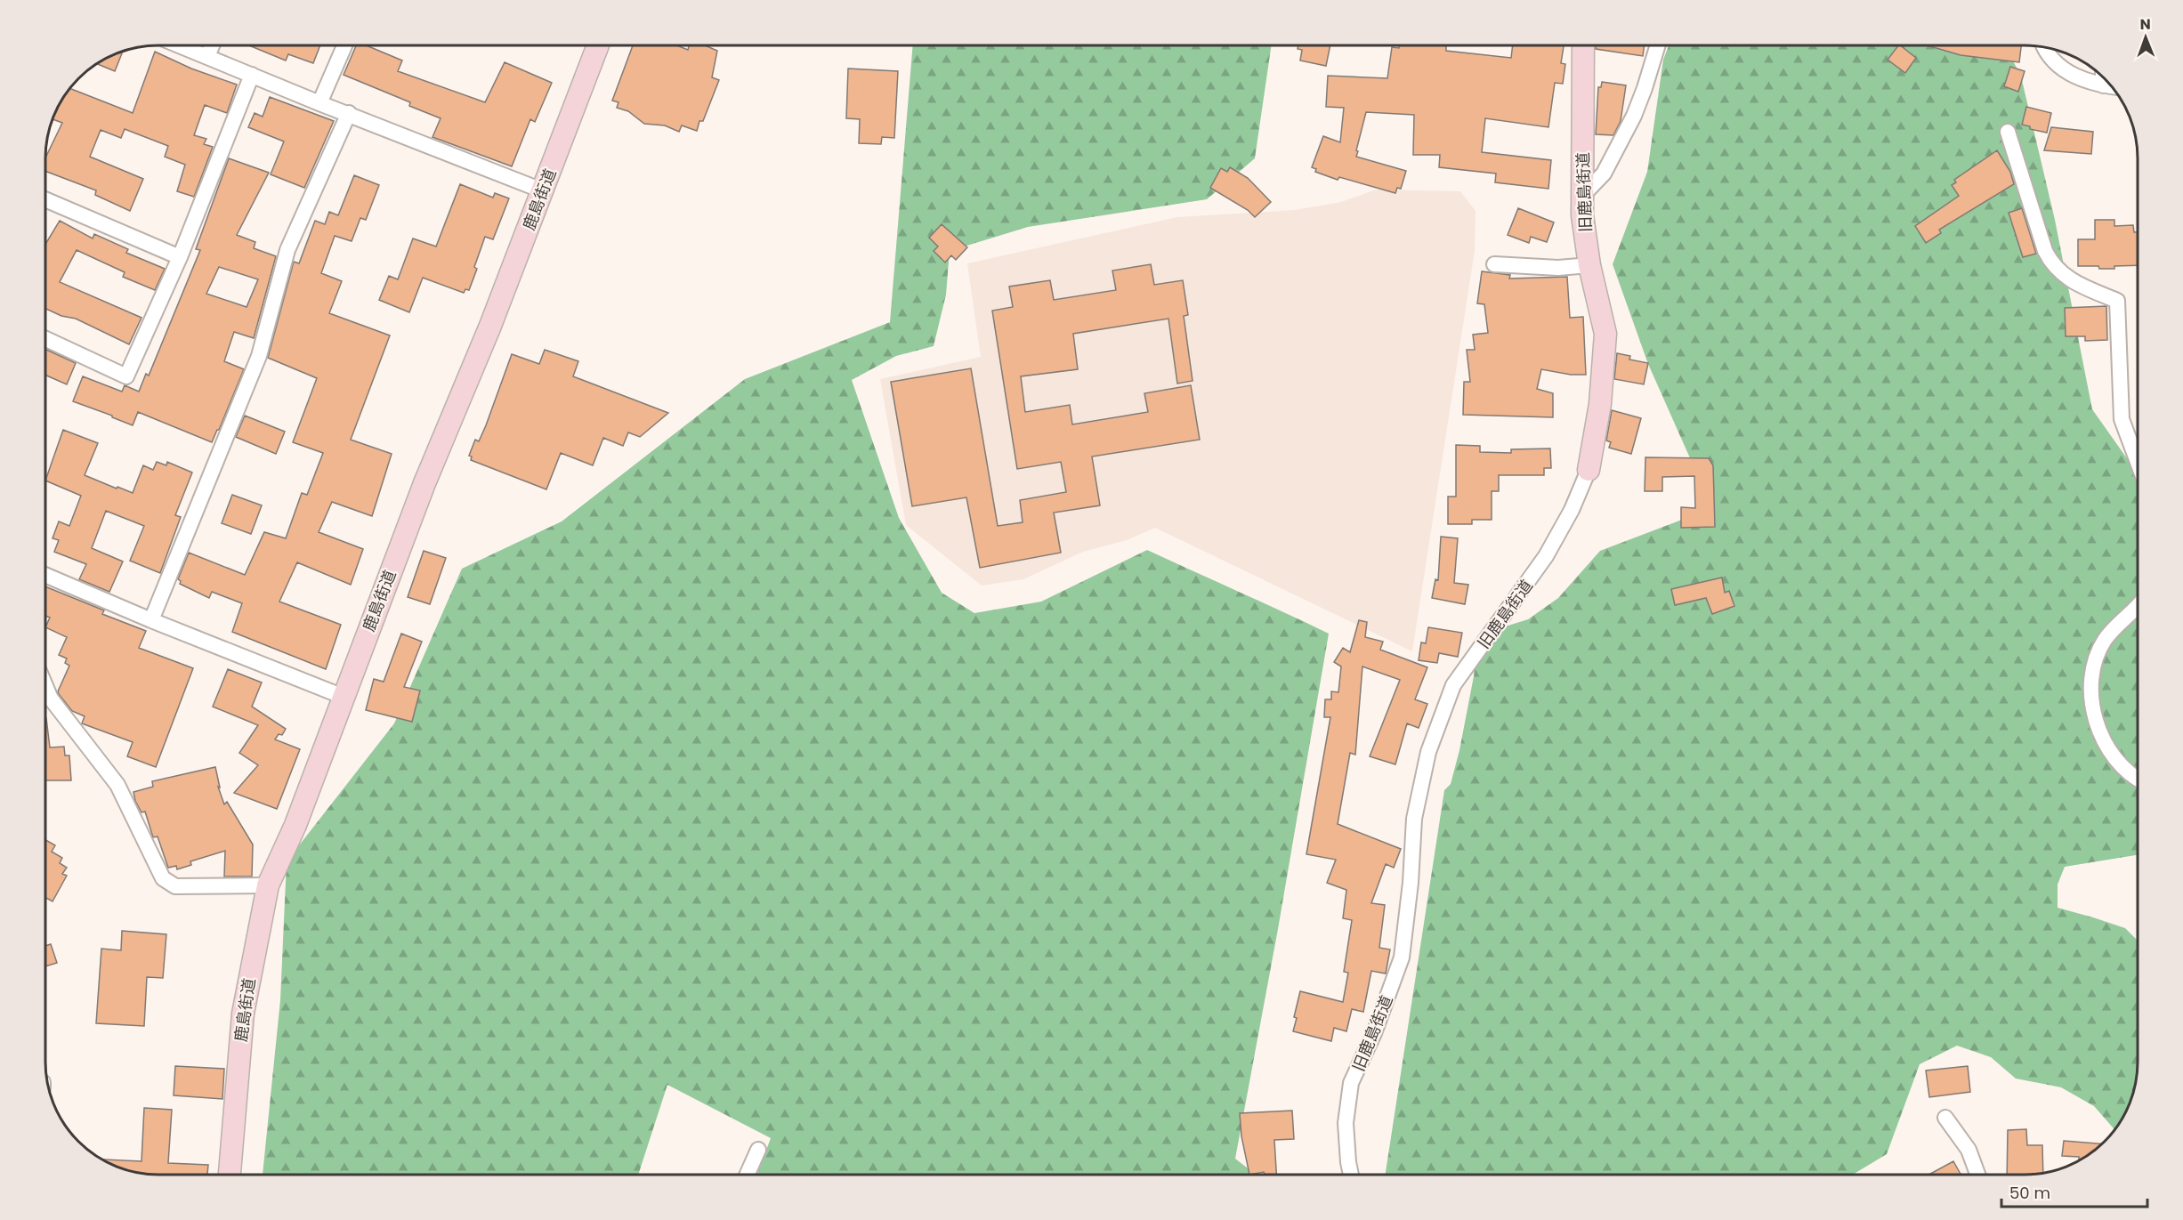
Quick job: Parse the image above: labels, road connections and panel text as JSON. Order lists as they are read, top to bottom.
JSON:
{
  "streets": {
    "street": ["旧鹿島街道", "鹿島街道"]
  },
  "scale_bar": "50 m",
  "north": "top"
}
